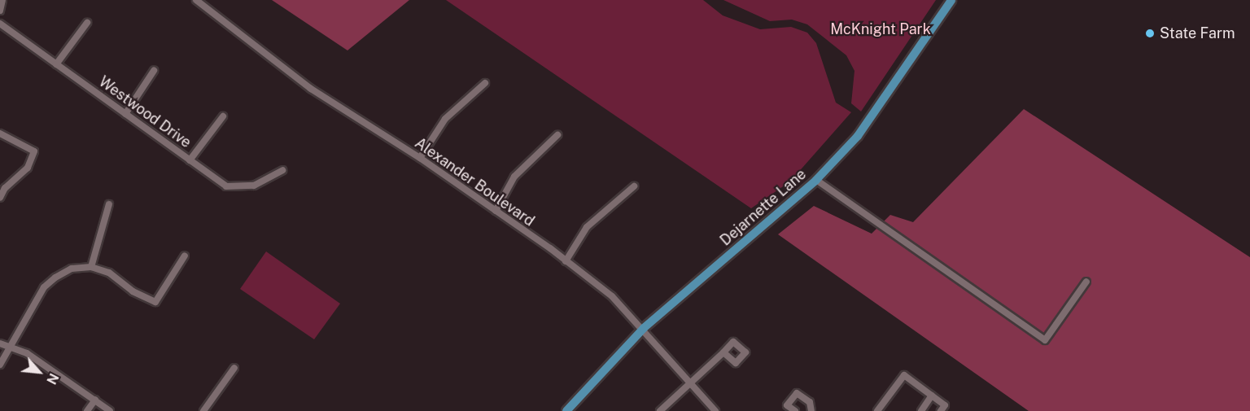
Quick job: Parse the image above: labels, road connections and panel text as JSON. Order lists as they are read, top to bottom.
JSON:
{
  "streets": {
    "main road": ["Dejarnette Lane"],
    "street": ["Westwood Drive", "Alexander Boulevard"]
  },
  "crossings": [
    ["Alexander Boulevard", "Dejarnette Lane"]
  ],
  "parks": ["McKnight Park"],
  "places": ["State Farm"],
  "north": "bottom right"
}
